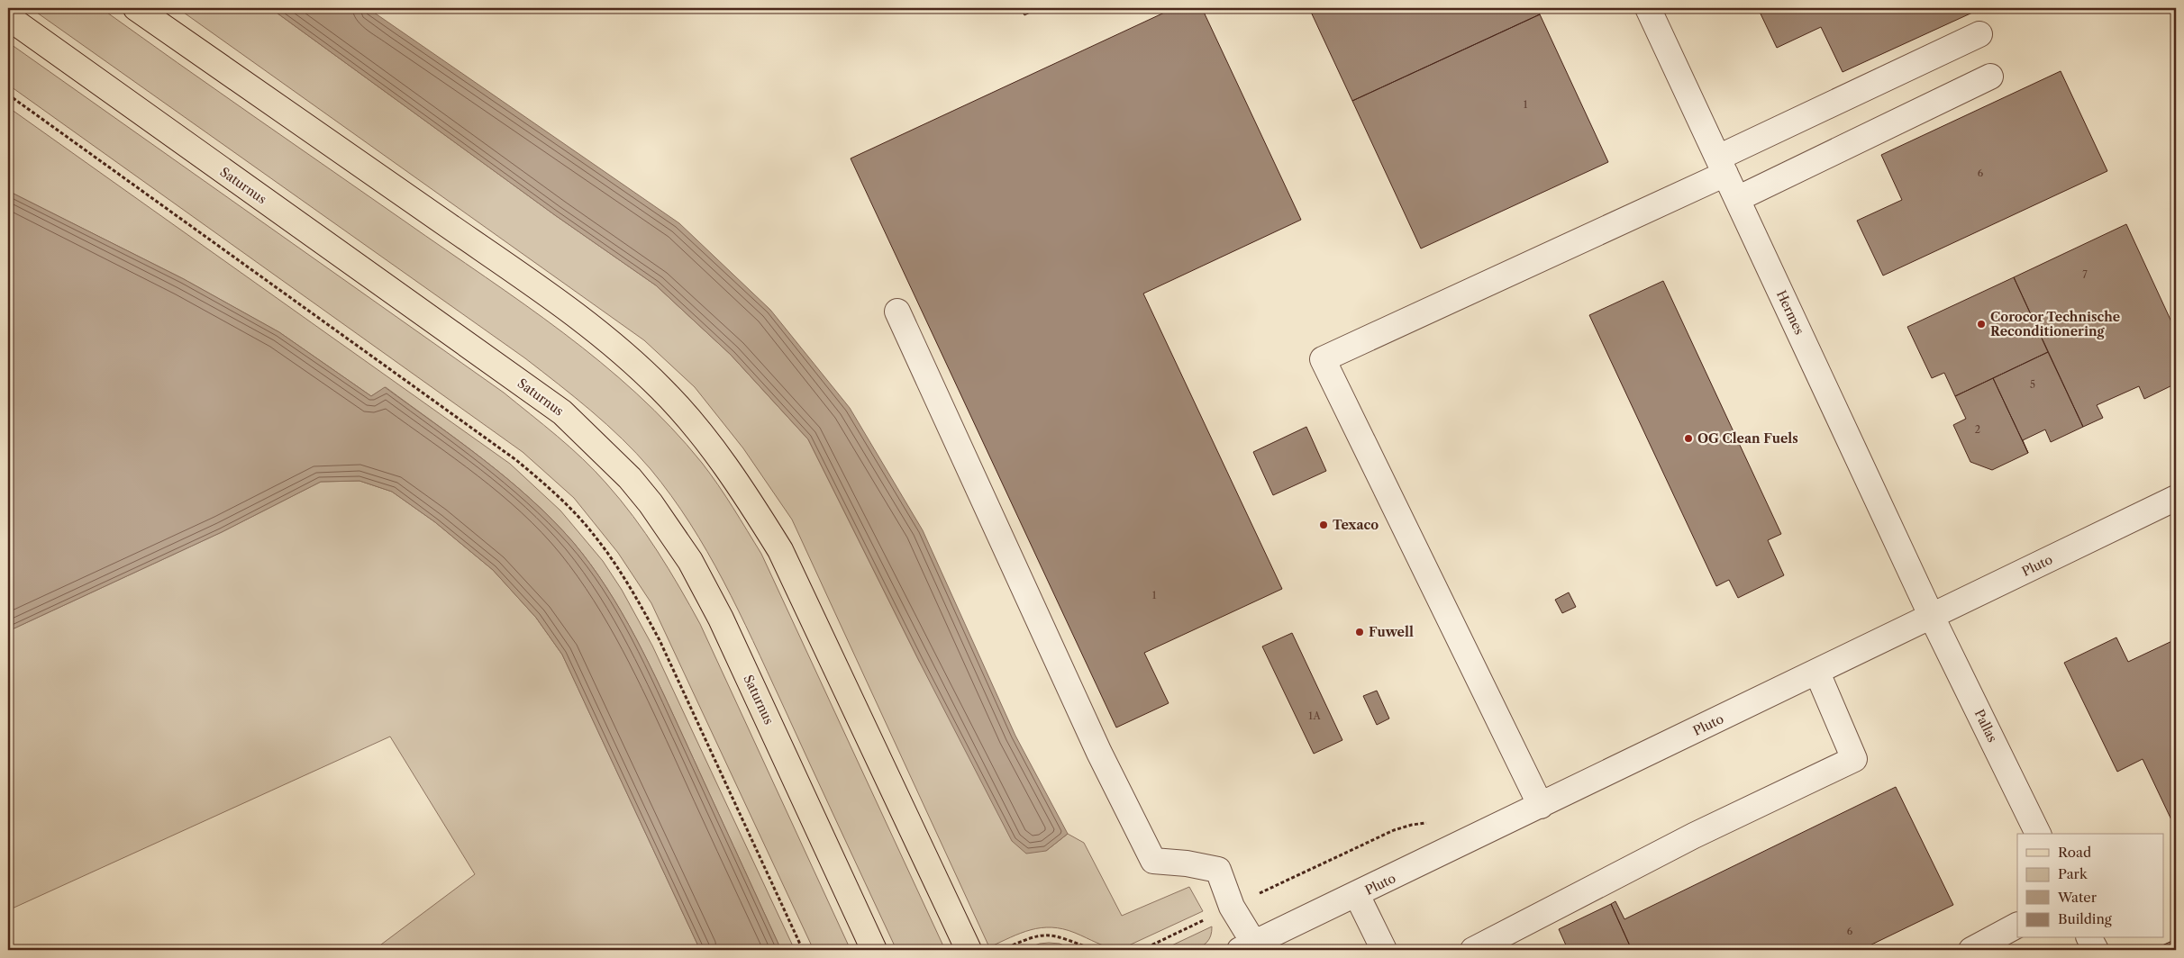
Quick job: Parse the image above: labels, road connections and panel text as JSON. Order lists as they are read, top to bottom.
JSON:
{
  "streets": {
    "main road": ["Saturnus"],
    "street": ["Hermes", "Pluto", "Pallas"]
  },
  "crossings": [
    ["Hermes", "Pluto"],
    ["Hermes", "Pallas"],
    ["Pluto", "Pallas"]
  ],
  "places": [
    "Corocor Technische Reconditionering",
    "OG Clean Fuels",
    "Texaco",
    "Fuwell"
  ],
  "house_numbers": [
    "1",
    "6",
    "7",
    "5",
    "2",
    "1",
    "1A",
    "6"
  ],
  "legend": [
    "Road",
    "Park",
    "Water",
    "Building"
  ]
}
